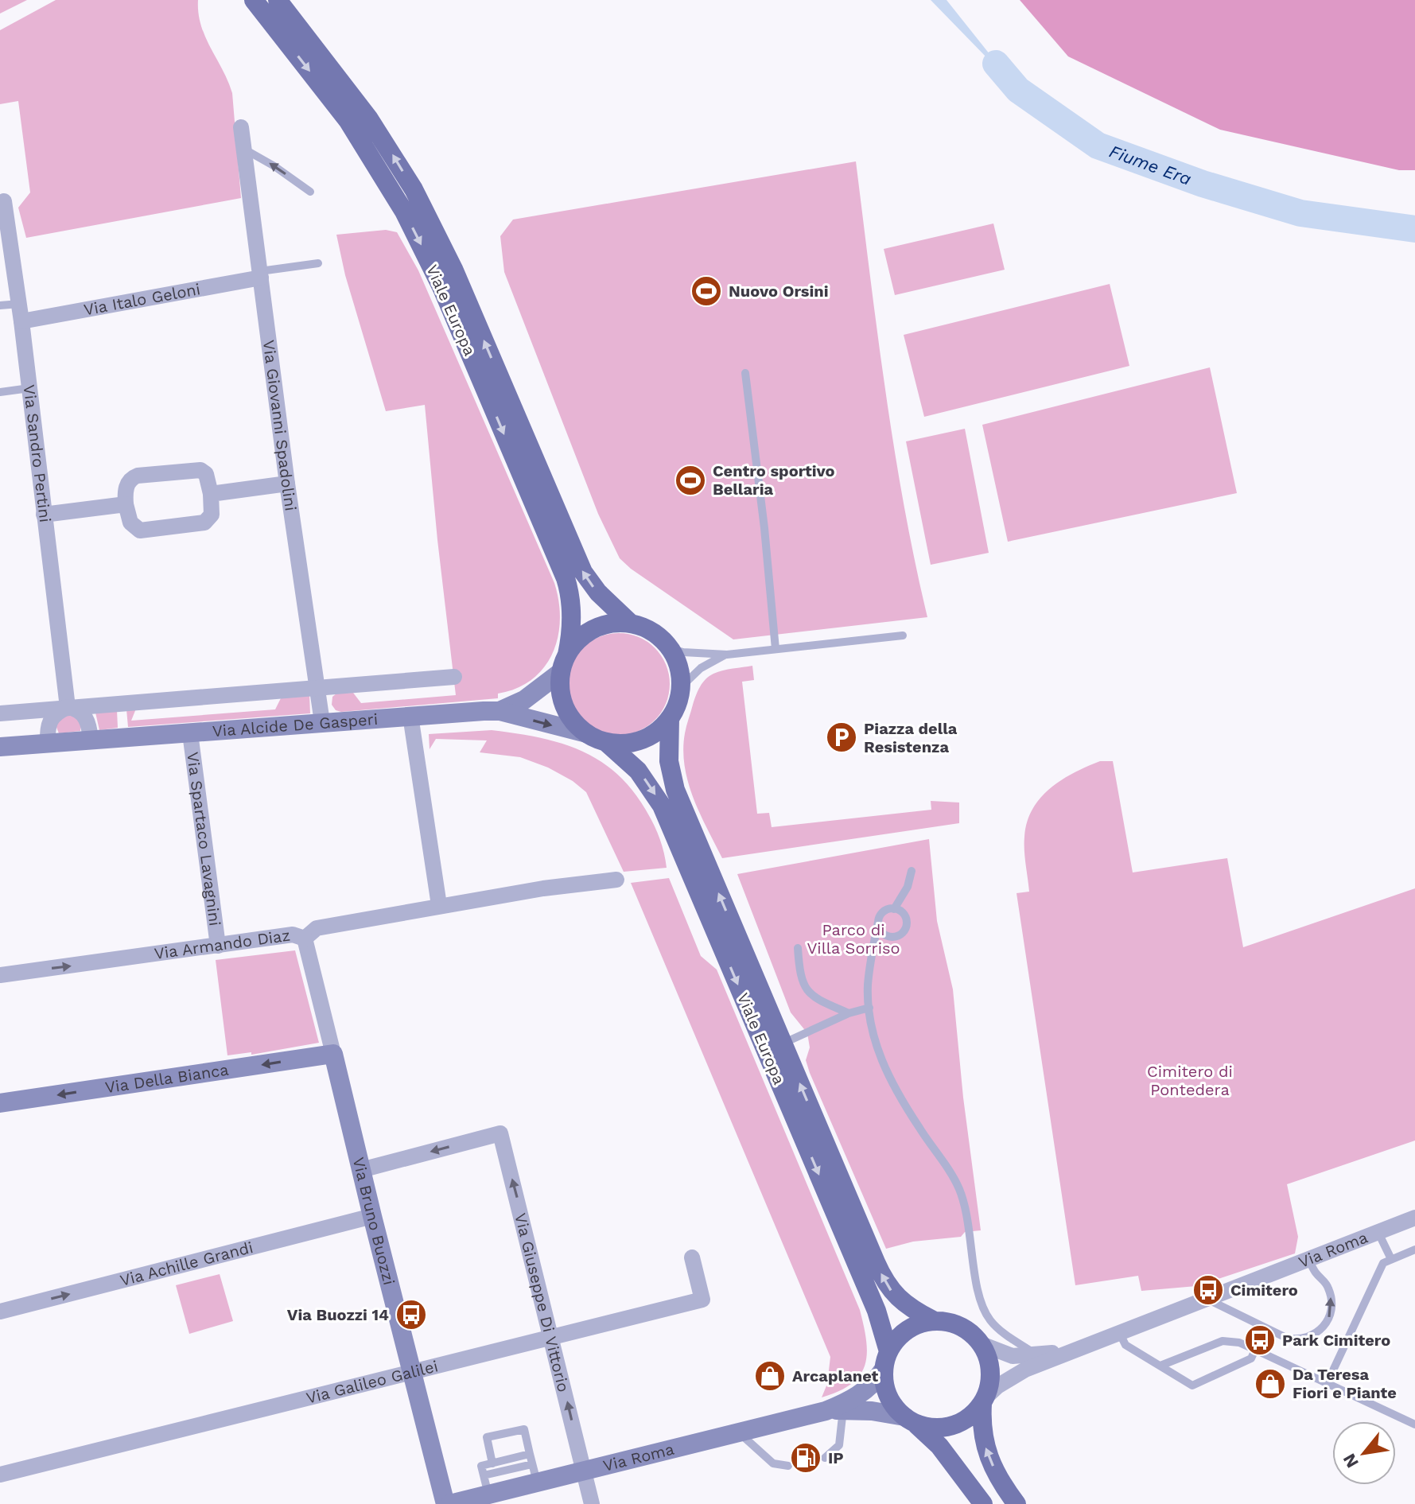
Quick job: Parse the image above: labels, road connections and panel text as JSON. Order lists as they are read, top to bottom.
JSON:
{
  "streets": {
    "main road": ["Viale Europa"],
    "street": [
      "Via Italo Geloni",
      "Via Giovanni Spadolini",
      "Via Sandro Pertini",
      "Via Alcide De Gasperi",
      "Via Spartaco Lavagnini",
      "Via Armando Diaz",
      "Via Della Bianca",
      "Via Bruno Buozzi",
      "Via Roma",
      "Via Achille Grandi",
      "Via Giuseppe Di Vittorio",
      "Via Galileo Galilei"
    ]
  },
  "crossings": [
    ["Via Italo Geloni", "Via Giovanni Spadolini"],
    ["Via Italo Geloni", "Via Sandro Pertini"],
    ["Viale Europa", "Via Alcide De Gasperi"],
    ["Viale Europa", "Via Roma"],
    ["Via Giovanni Spadolini", "Via Alcide De Gasperi"],
    ["Via Alcide De Gasperi", "Via Spartaco Lavagnini"],
    ["Via Spartaco Lavagnini", "Via Armando Diaz"],
    ["Via Armando Diaz", "Via Bruno Buozzi"],
    ["Via Della Bianca", "Via Bruno Buozzi"],
    ["Via Bruno Buozzi", "Via Roma"],
    ["Via Bruno Buozzi", "Via Achille Grandi"],
    ["Via Bruno Buozzi", "Via Giuseppe Di Vittorio"],
    ["Via Bruno Buozzi", "Via Galileo Galilei"],
    ["Via Roma", "Via Giuseppe Di Vittorio"],
    ["Via Giuseppe Di Vittorio", "Via Galileo Galilei"]
  ],
  "one_way": ["Via Armando Diaz", "Via Della Bianca", "Via Achille Grandi"],
  "water": ["Fiume Era"],
  "parks": ["Parco di Villa Sorriso", "Cimitero di Pontedera"],
  "places": {
    "sports": ["Nuovo Orsini", "Centro sportivo Bellaria"],
    "parking": ["Piazza della Resistenza"],
    "bus stop": ["Cimitero", "Via Buozzi 14", "Park Cimitero"],
    "shop": ["Arcaplanet", "Da Teresa Fiori e Piante"],
    "fuel station": ["IP"]
  },
  "north": "bottom left"
}
